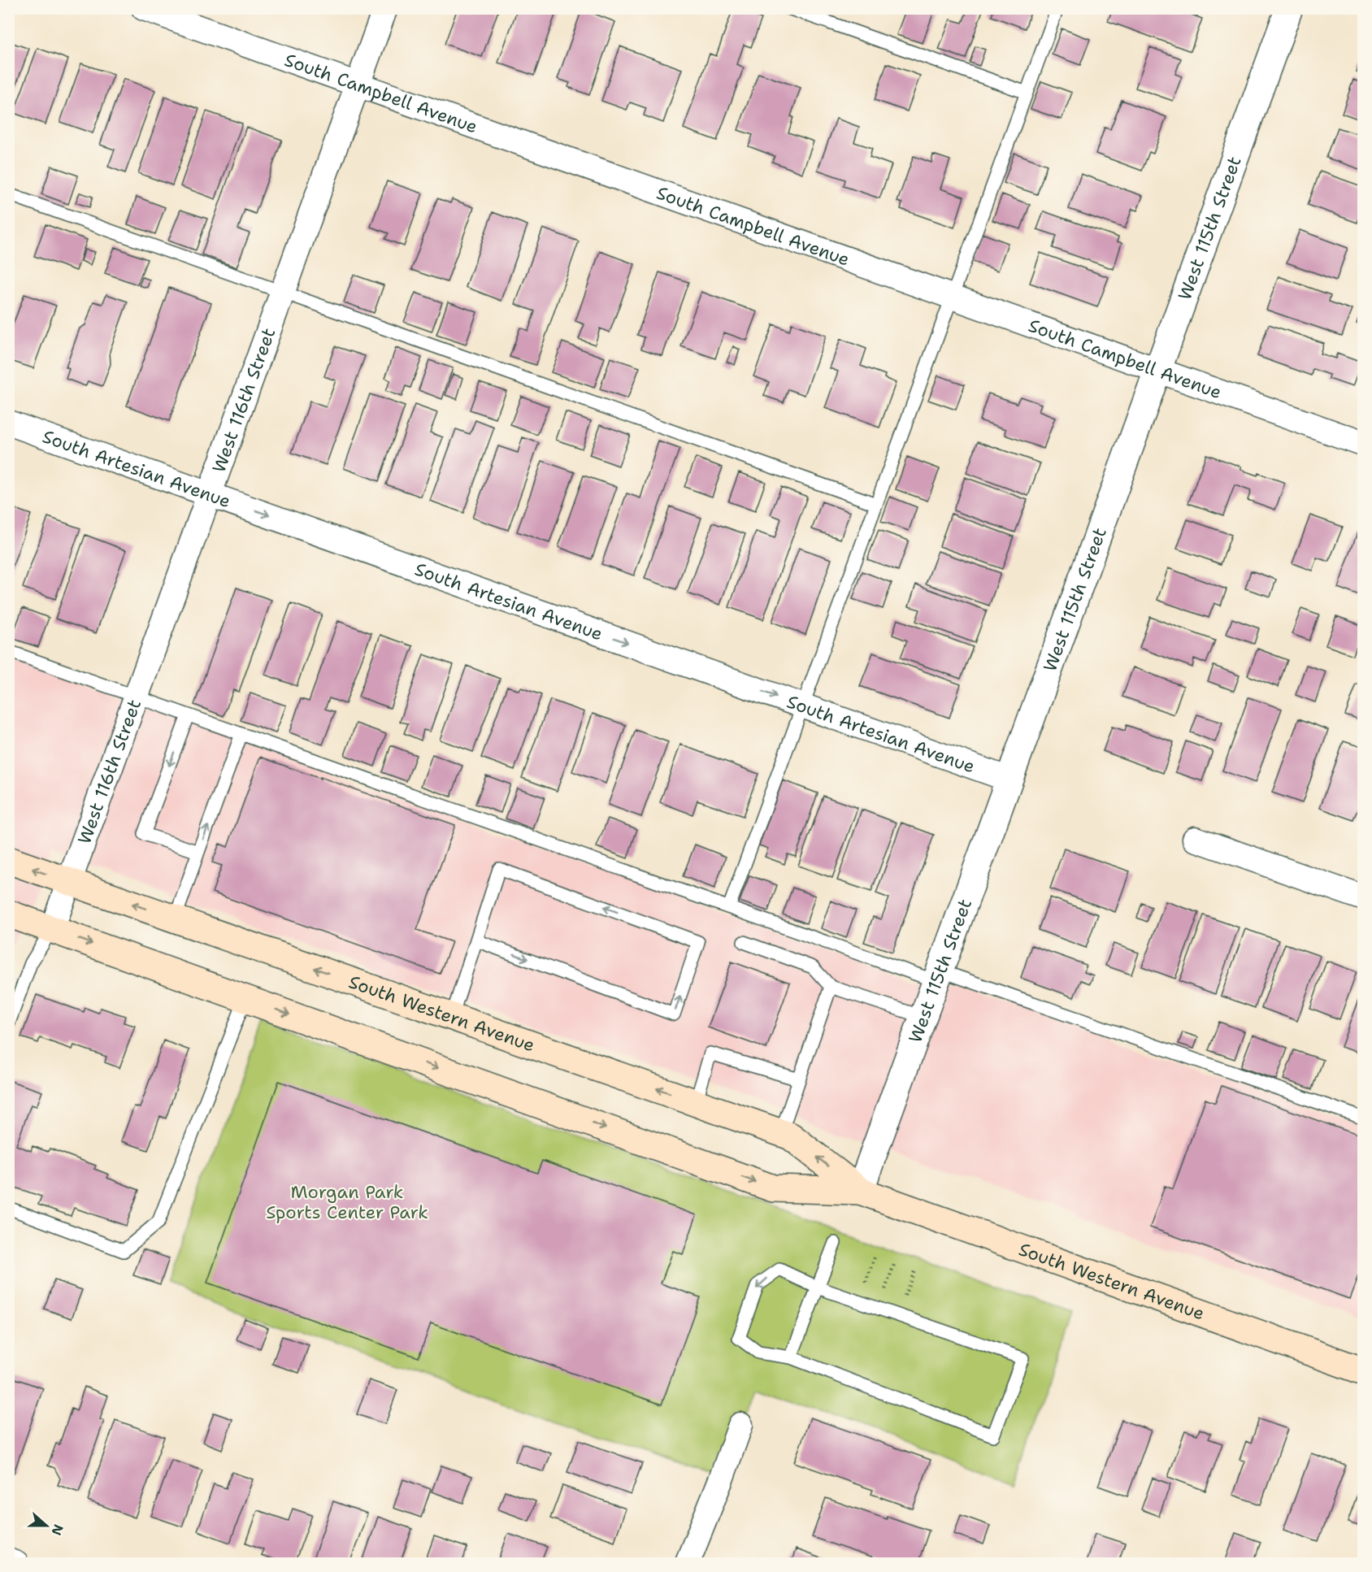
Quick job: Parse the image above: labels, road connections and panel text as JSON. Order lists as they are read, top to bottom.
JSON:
{
  "streets": {
    "main road": ["South Western Avenue"],
    "street": [
      "South Campbell Avenue",
      "West 115th Street",
      "West 116th Street",
      "South Artesian Avenue"
    ]
  },
  "crossings": [
    ["South Campbell Avenue", "West 115th Street"],
    ["South Campbell Avenue", "West 116th Street"],
    ["West 115th Street", "South Artesian Avenue"],
    ["West 115th Street", "South Western Avenue"],
    ["West 116th Street", "South Artesian Avenue"],
    ["West 116th Street", "South Western Avenue"]
  ],
  "one_way": ["South Artesian Avenue"],
  "parks": ["Morgan Park Sports Center Park"],
  "north": "right"
}
